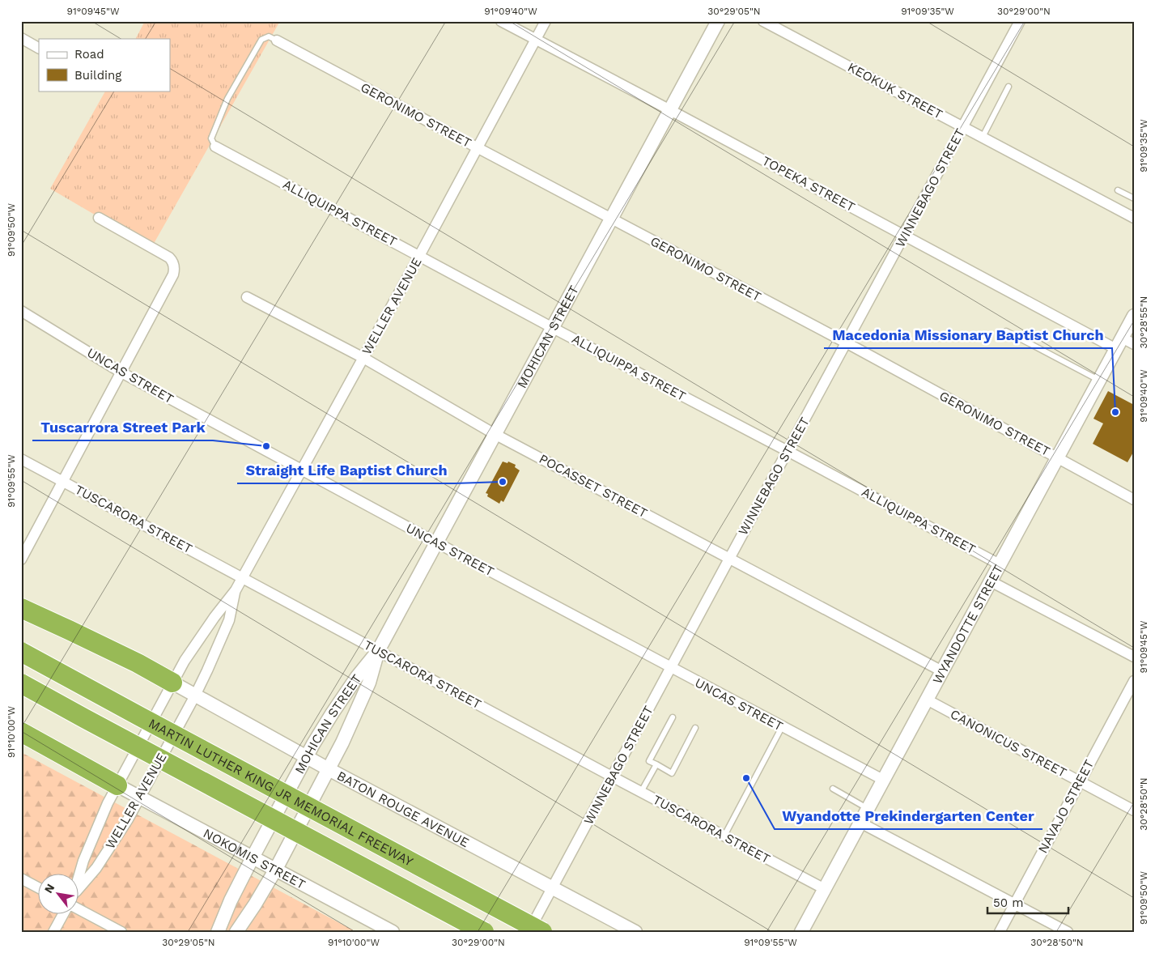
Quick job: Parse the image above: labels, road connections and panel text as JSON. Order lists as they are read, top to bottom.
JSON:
{
  "streets": {
    "highway": ["MARTIN LUTHER KING JR MEMORIAL FREEWAY"],
    "street": [
      "KEOKUK STREET",
      "GERONIMO STREET",
      "TOPEKA STREET",
      "WINNEBAGO STREET",
      "ALLIQUIPPA STREET",
      "WELLER AVENUE",
      "MOHICAN STREET",
      "UNCAS STREET",
      "POCASSET STREET",
      "TUSCARORA STREET",
      "WYANDOTTE STREET",
      "CANONICUS STREET",
      "NAVAJO STREET",
      "BATON ROUGE AVENUE",
      "NOKOMIS STREET"
    ]
  },
  "crossings": [
    ["KEOKUK STREET", "WINNEBAGO STREET"],
    ["GERONIMO STREET", "WINNEBAGO STREET"],
    ["GERONIMO STREET", "WELLER AVENUE"],
    ["GERONIMO STREET", "MOHICAN STREET"],
    ["GERONIMO STREET", "WYANDOTTE STREET"],
    ["TOPEKA STREET", "WINNEBAGO STREET"],
    ["TOPEKA STREET", "WELLER AVENUE"],
    ["TOPEKA STREET", "MOHICAN STREET"],
    ["TOPEKA STREET", "WYANDOTTE STREET"],
    ["WINNEBAGO STREET", "ALLIQUIPPA STREET"],
    ["WINNEBAGO STREET", "UNCAS STREET"],
    ["WINNEBAGO STREET", "POCASSET STREET"],
    ["WINNEBAGO STREET", "TUSCARORA STREET"],
    ["WINNEBAGO STREET", "BATON ROUGE AVENUE"],
    ["ALLIQUIPPA STREET", "WELLER AVENUE"],
    ["ALLIQUIPPA STREET", "MOHICAN STREET"],
    ["ALLIQUIPPA STREET", "WYANDOTTE STREET"],
    ["WELLER AVENUE", "UNCAS STREET"],
    ["WELLER AVENUE", "POCASSET STREET"],
    ["WELLER AVENUE", "TUSCARORA STREET"],
    ["WELLER AVENUE", "BATON ROUGE AVENUE"],
    ["WELLER AVENUE", "NOKOMIS STREET"],
    ["MOHICAN STREET", "UNCAS STREET"],
    ["MOHICAN STREET", "POCASSET STREET"],
    ["MOHICAN STREET", "TUSCARORA STREET"],
    ["MOHICAN STREET", "BATON ROUGE AVENUE"],
    ["MOHICAN STREET", "NOKOMIS STREET"],
    ["UNCAS STREET", "WYANDOTTE STREET"],
    ["POCASSET STREET", "WYANDOTTE STREET"],
    ["TUSCARORA STREET", "WYANDOTTE STREET"],
    ["WYANDOTTE STREET", "CANONICUS STREET"],
    ["CANONICUS STREET", "NAVAJO STREET"]
  ],
  "places": [
    "Macedonia Missionary Baptist Church",
    "Tuscarrora Street Park",
    "Straight Life Baptist Church",
    "Wyandotte Prekindergarten Center"
  ],
  "legend": ["Road", "Building"],
  "scale_bar": "50 m",
  "north": "top left",
  "coordinates": [
    "91°09'45\"W",
    "91°09'40\"W",
    "30°29'05\"N",
    "91°09'35\"W",
    "30°29'00\"N",
    "91°09'50\"W",
    "30°28'55\"N",
    "91°09'55\"W",
    "91°10'00\"W",
    "30°28'50\"N"
  ]
}
